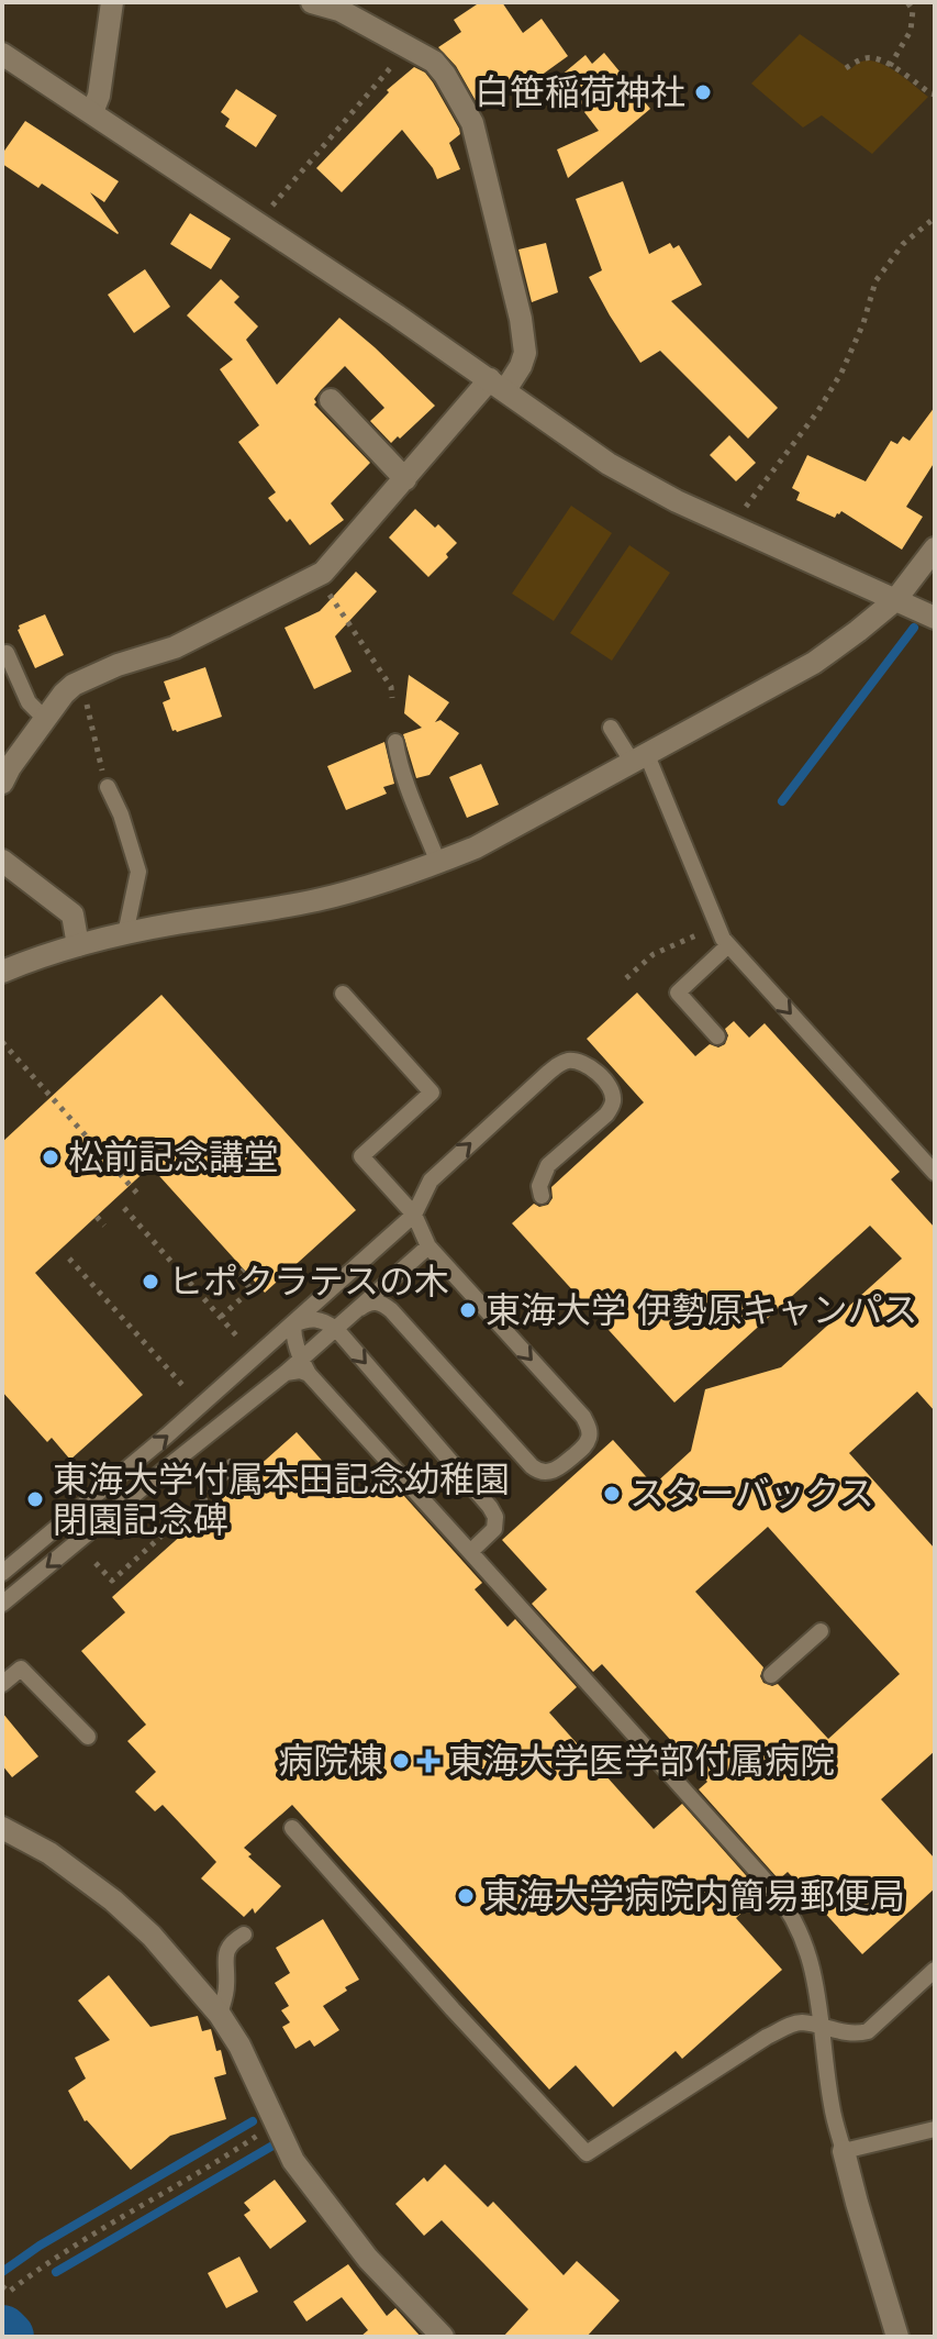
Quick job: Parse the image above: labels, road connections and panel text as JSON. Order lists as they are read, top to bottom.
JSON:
{
  "places": {
    "other": [
      "白笹稲荷神社",
      "松前記念講堂",
      "ヒポクラテスの木",
      "東海大学 伊勢原キャンパス",
      "スターバックス",
      "東海大学付属本田記念幼稚園 閉園記念碑",
      "病院棟",
      "東海大学病院内簡易郵便局"
    ],
    "health": ["東海大学医学部付属病院"]
  }
}
